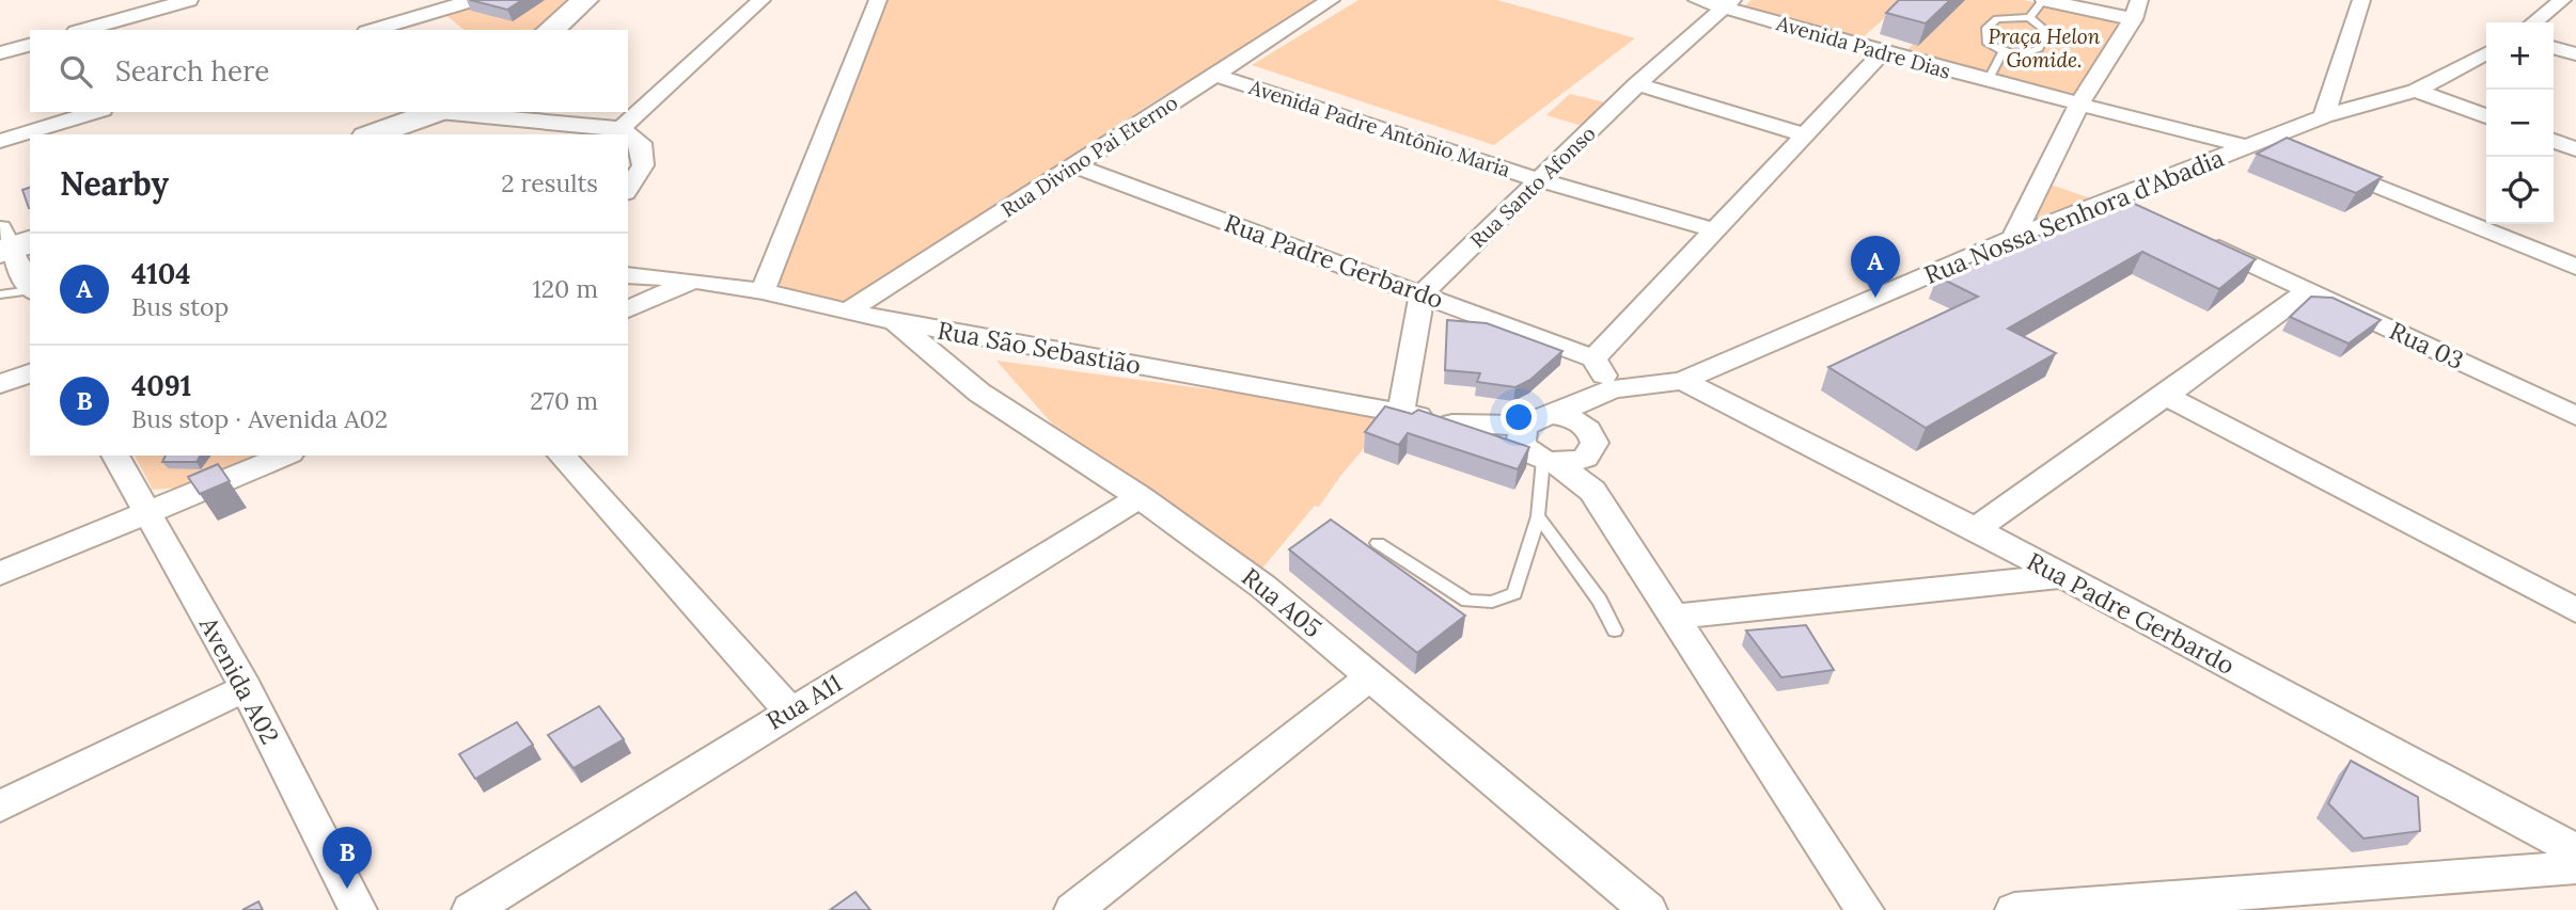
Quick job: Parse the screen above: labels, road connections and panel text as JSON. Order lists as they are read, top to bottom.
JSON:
{
  "streets": {
    "street": [
      "Avenida Padre Dias",
      "Avenida Padre Antônio Maria",
      "Rua Divino Pai Eterno",
      "Rua Santo Afonso",
      "Rua Nossa Senhora d'Abadia",
      "Rua Padre Gerbardo",
      "Rua 03",
      "Rua São Sebastião",
      "Rua A05",
      "Avenida A02",
      "Rua A11"
    ]
  },
  "crossings": [
    ["Avenida Padre Dias", "Rua Santo Afonso"],
    ["Avenida Padre Dias", "Rua Nossa Senhora d'Abadia"],
    ["Avenida Padre Antônio Maria", "Rua Divino Pai Eterno"],
    ["Avenida Padre Antônio Maria", "Rua Santo Afonso"],
    ["Rua Divino Pai Eterno", "Rua Padre Gerbardo"],
    ["Rua Divino Pai Eterno", "Rua São Sebastião"],
    ["Rua Santo Afonso", "Rua Padre Gerbardo"],
    ["Rua Nossa Senhora d'Abadia", "Rua Padre Gerbardo"],
    ["Rua Nossa Senhora d'Abadia", "Rua São Sebastião"],
    ["Rua São Sebastião", "Rua A05"],
    ["Rua A05", "Rua A11"]
  ],
  "parks": ["Praça Helon Gomide."],
  "page": {
    "map_buttons": ["+", "−"],
    "search": "Search here",
    "heading": ["Nearby", "2 results"],
    "list": [
      {
        "mark": "A",
        "name": "4104",
        "note": "Bus stop",
        "value": "120 m"
      },
      {
        "mark": "B",
        "name": "4091",
        "note": "Bus stop · Avenida A02",
        "value": "270 m"
      }
    ],
    "pins": ["A", "B"]
  }
}
